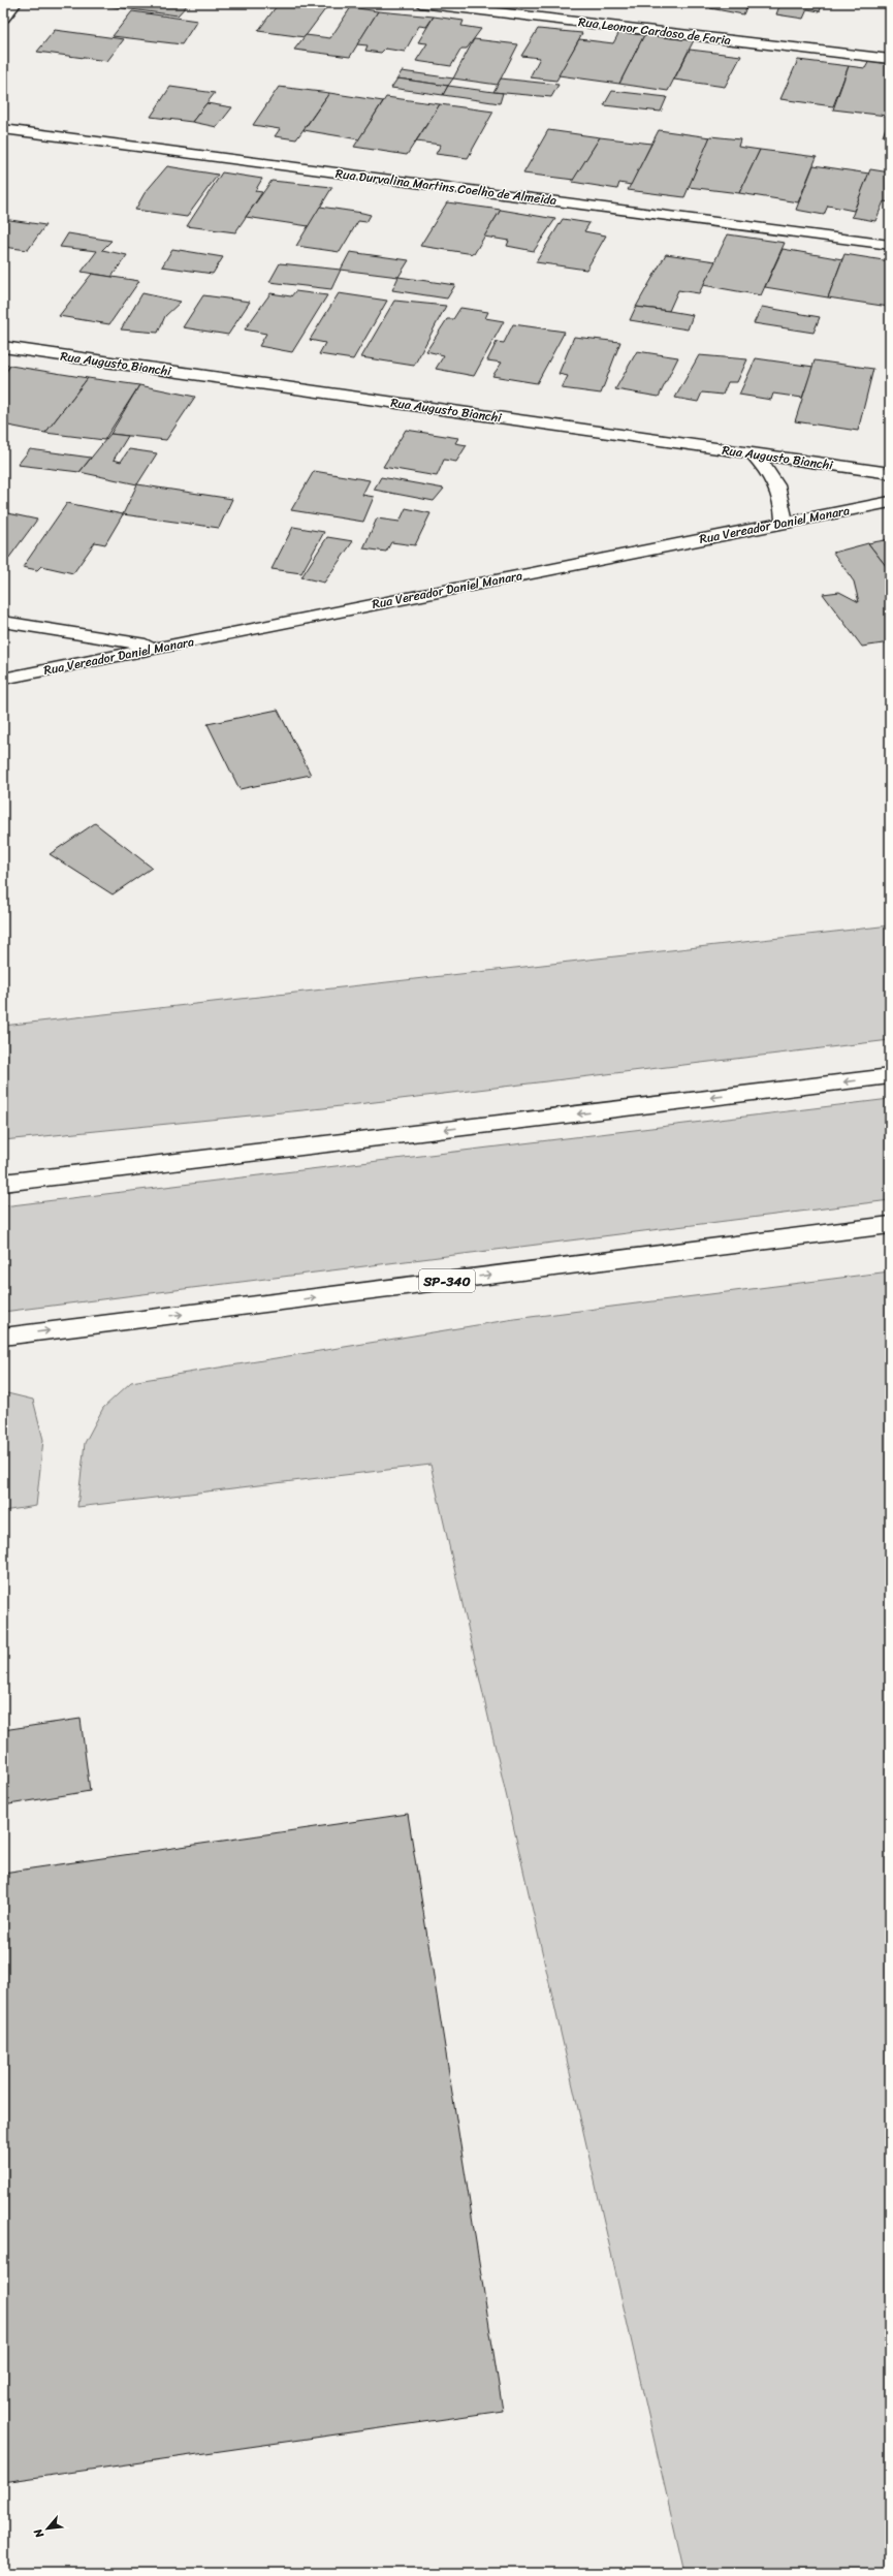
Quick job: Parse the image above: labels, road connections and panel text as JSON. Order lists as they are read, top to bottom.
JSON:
{
  "streets": {
    "main road": [
      "Rua Leonor Cardoso de Faria",
      "Rua Durvalina Martins Coelho de Almeida",
      "Rua Augusto Bianchi",
      "Rua Vereador Daniel Manara",
      "SP-340"
    ]
  },
  "north": "bottom left"
}
